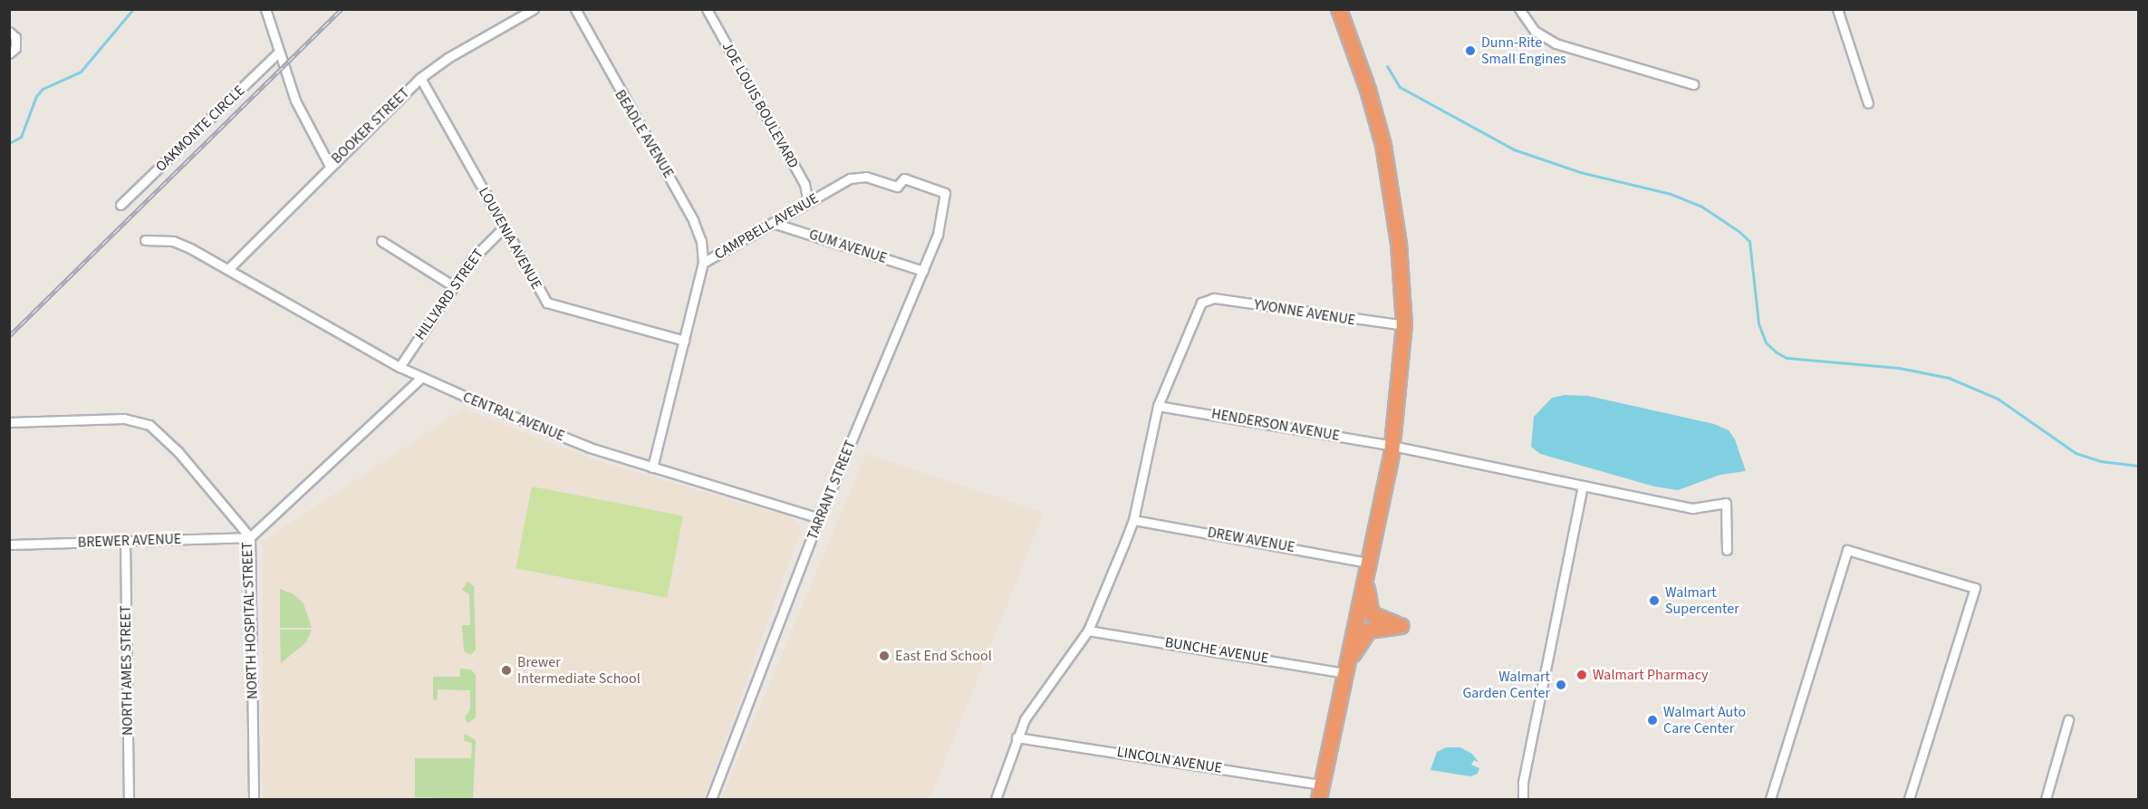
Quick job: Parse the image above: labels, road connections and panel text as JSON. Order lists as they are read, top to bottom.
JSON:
{
  "streets": {
    "street": [
      "JOE LOUIS BOULEVARD",
      "BOOKER STREET",
      "OAKMONTE CIRCLE",
      "BEADLE AVENUE",
      "CAMPBELL AVENUE",
      "LOUVENIA AVENUE",
      "GUM AVENUE",
      "HILLYARD STREET",
      "YVONNE AVENUE",
      "CENTRAL AVENUE",
      "HENDERSON AVENUE",
      "TARRANT STREET",
      "DREW AVENUE",
      "BREWER AVENUE",
      "NORTH HOSPITAL STREET",
      "BUNCHE AVENUE",
      "NORTH AMES STREET",
      "LINCOLN AVENUE"
    ]
  },
  "crossings": [
    ["JOE LOUIS BOULEVARD", "CAMPBELL AVENUE"],
    ["BOOKER STREET", "LOUVENIA AVENUE"],
    ["BOOKER STREET", "CENTRAL AVENUE"],
    ["BEADLE AVENUE", "CAMPBELL AVENUE"],
    ["CAMPBELL AVENUE", "LOUVENIA AVENUE"],
    ["CAMPBELL AVENUE", "GUM AVENUE"],
    ["CAMPBELL AVENUE", "CENTRAL AVENUE"],
    ["CAMPBELL AVENUE", "TARRANT STREET"],
    ["LOUVENIA AVENUE", "HILLYARD STREET"],
    ["GUM AVENUE", "TARRANT STREET"],
    ["HILLYARD STREET", "CENTRAL AVENUE"],
    ["YVONNE AVENUE", "HENDERSON AVENUE"],
    ["CENTRAL AVENUE", "TARRANT STREET"],
    ["BREWER AVENUE", "NORTH HOSPITAL STREET"],
    ["BREWER AVENUE", "NORTH AMES STREET"]
  ],
  "places": [
    "Dunn-Rite Small Engines",
    "Walmart Supercenter",
    "East End School",
    "Brewer Intermediate School",
    "Walmart Pharmacy",
    "Walmart Garden Center",
    "Walmart Auto Care Center"
  ]
}
